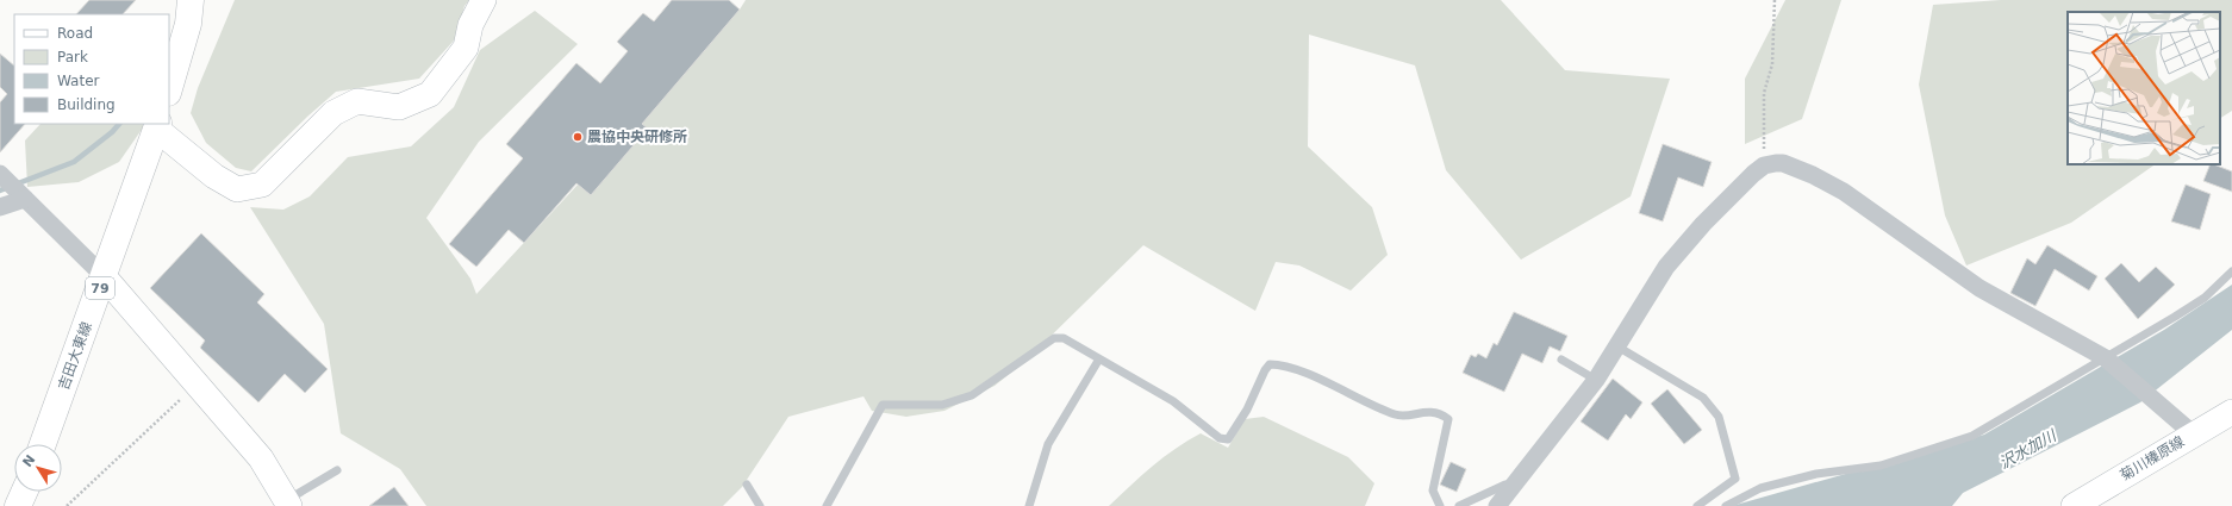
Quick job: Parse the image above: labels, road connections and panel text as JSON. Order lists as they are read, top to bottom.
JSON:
{
  "streets": {
    "main road": ["79", "吉田大東線"],
    "street": ["菊川榛原線"]
  },
  "water": ["沢水加川"],
  "places": ["農協中央研修所"],
  "legend": [
    "Road",
    "Park",
    "Water",
    "Building"
  ],
  "north": "top left"
}
